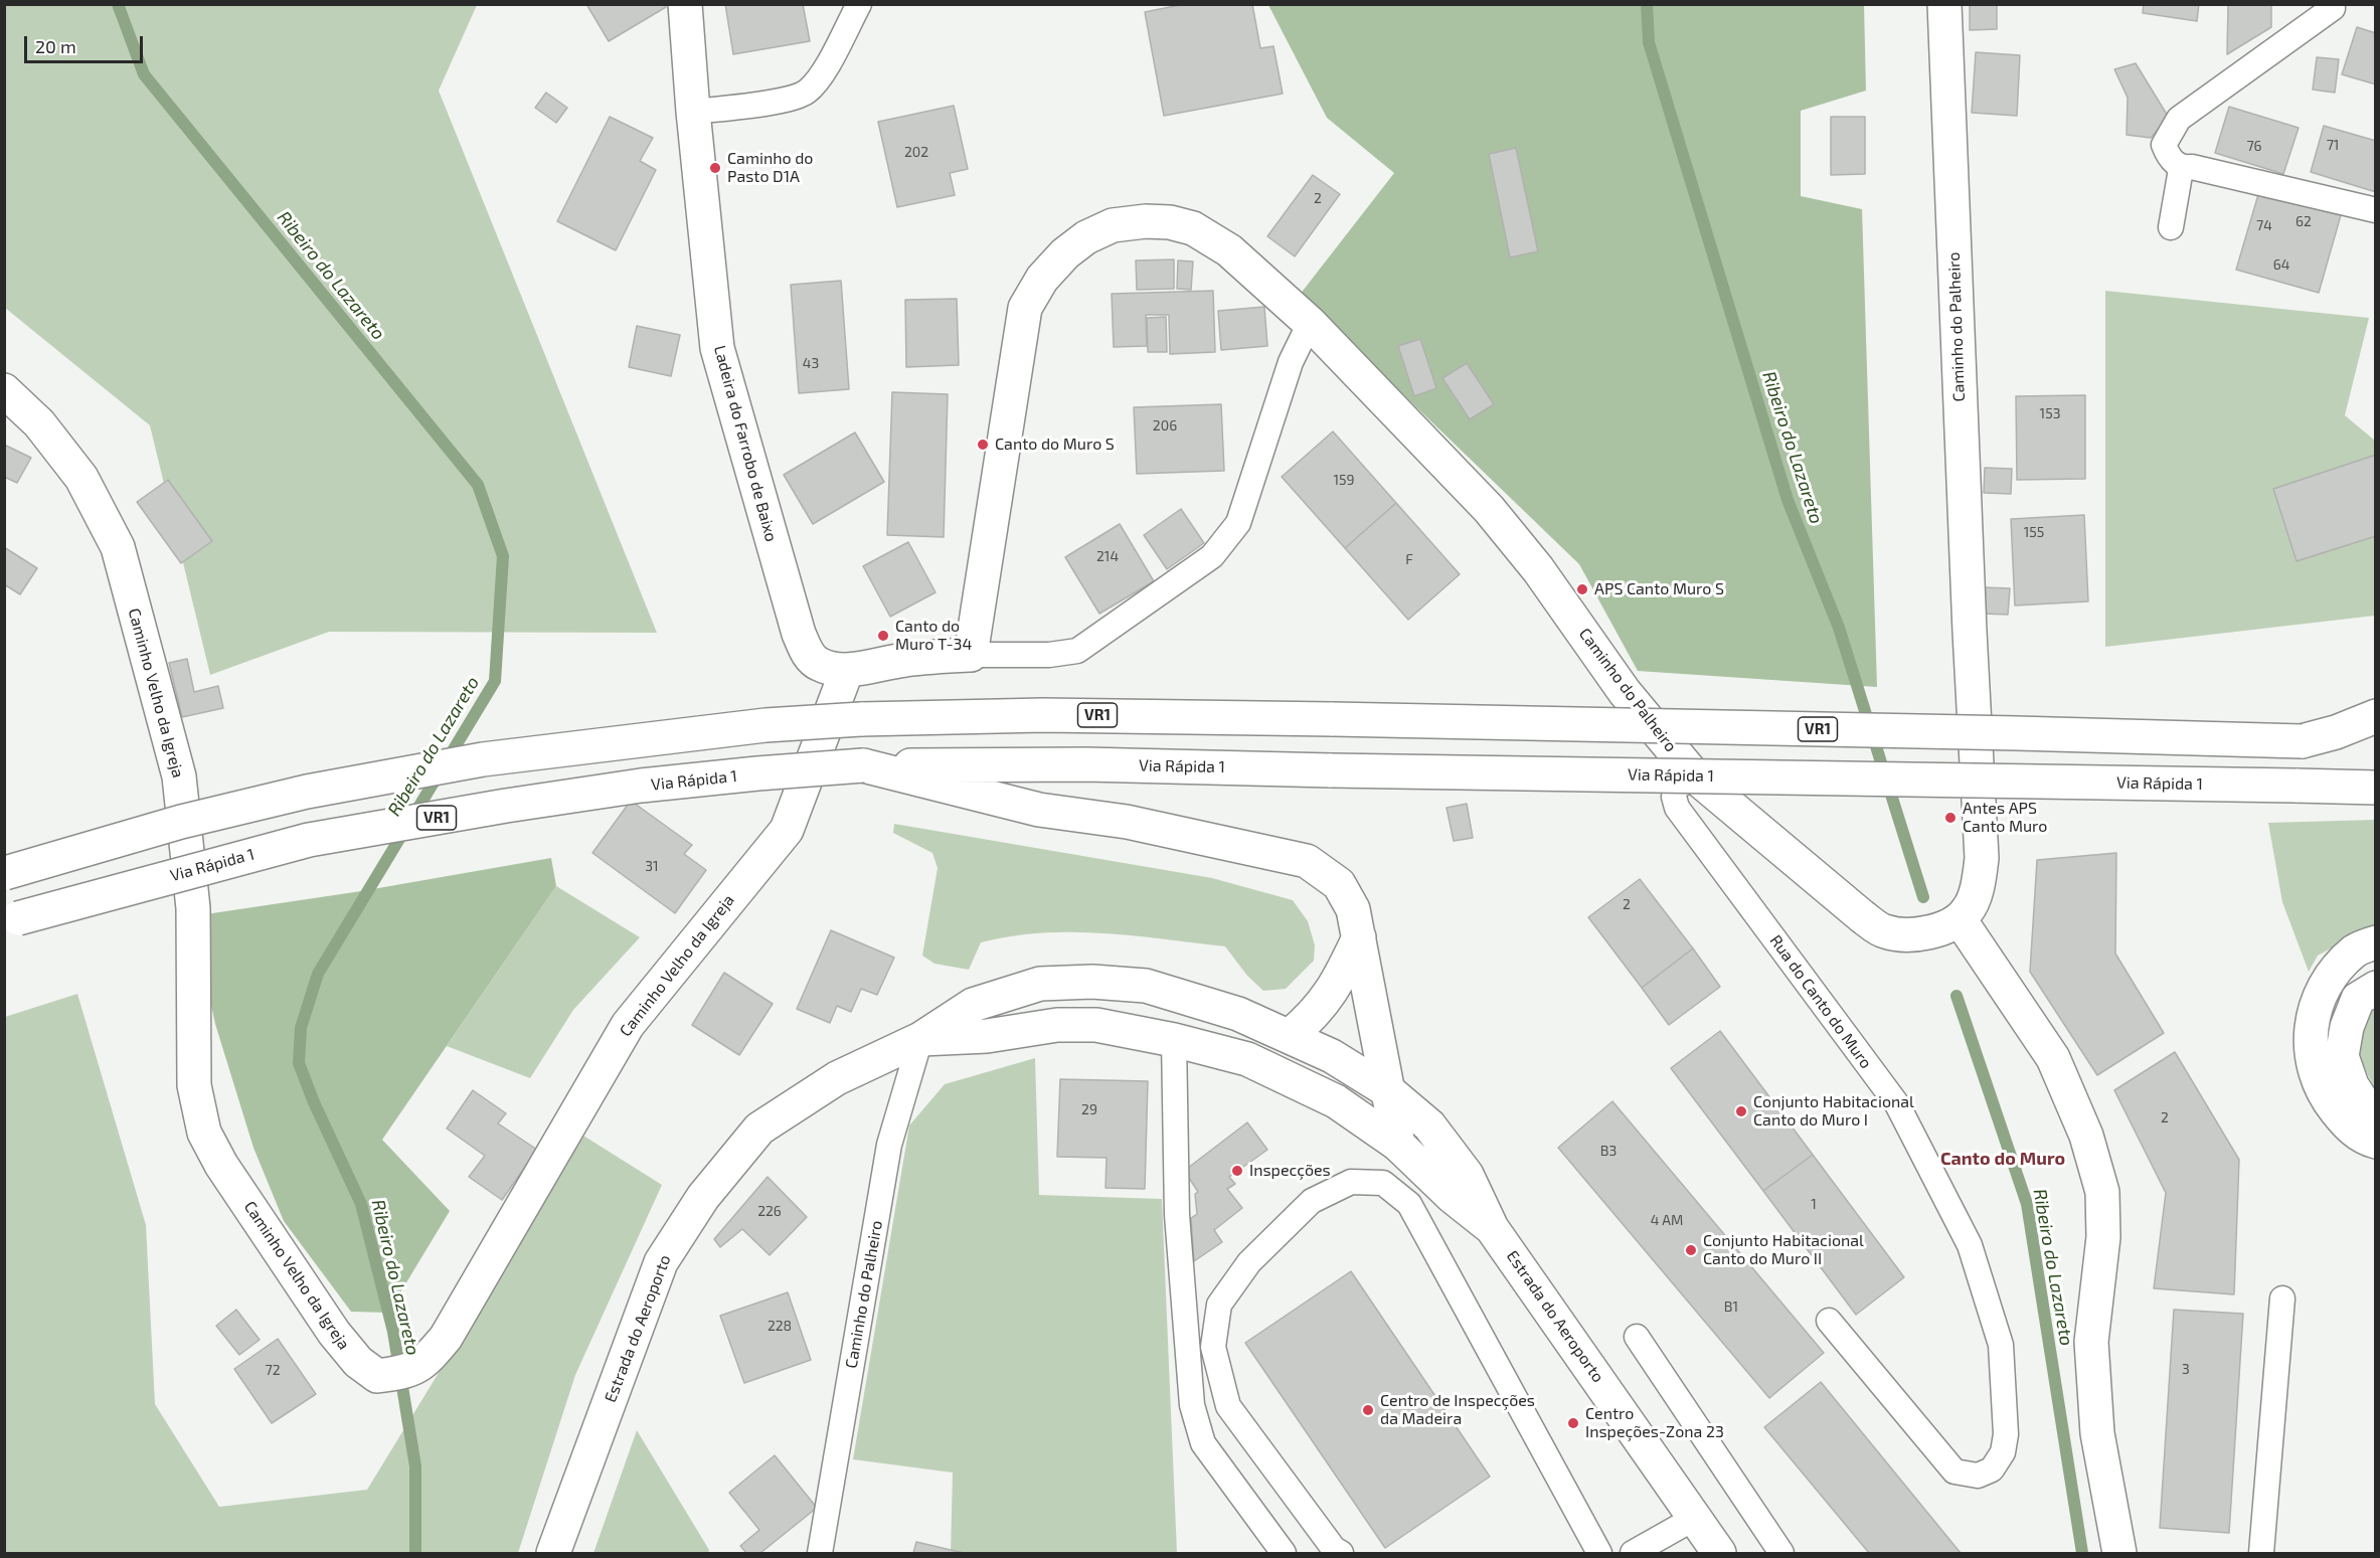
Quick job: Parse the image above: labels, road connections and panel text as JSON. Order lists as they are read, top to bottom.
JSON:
{
  "streets": {
    "main road": [
      "Caminho do Palheiro",
      "Ladeira do Farrobo de Baixo",
      "Caminho Velho da Igreja",
      "VR1",
      "Via Rápida 1",
      "Estrada do Aeroporto"
    ],
    "lane": ["Rua do Canto do Muro"]
  },
  "crossings": [
    ["Caminho do Palheiro", "Rua do Canto do Muro"],
    ["Caminho do Palheiro", "Estrada do Aeroporto"],
    ["Ladeira do Farrobo de Baixo", "Caminho Velho da Igreja"]
  ],
  "districts": ["Canto do Muro"],
  "water": ["Ribeiro do Lazareto"],
  "places": [
    "Caminho do Pasto D1A",
    "Canto do Muro S",
    "APS Canto Muro S",
    "Canto do Muro T-34",
    "Antes APS Canto Muro",
    "Conjunto Habitacional Canto do Muro I",
    "Inspecções",
    "Conjunto Habitacional Canto do Muro II",
    "Centro de Inspecções da Madeira",
    "Centro Inspeções-Zona 23"
  ],
  "house_numbers": [
    "71",
    "76",
    "202",
    "2",
    "62",
    "74",
    "64",
    "43",
    "153",
    "206",
    "159",
    "155",
    "214",
    "F",
    "31",
    "2",
    "29",
    "2",
    "B3",
    "1",
    "226",
    "4 AM",
    "B1",
    "228",
    "3",
    "72"
  ],
  "scale_bar": "20 m"
}
